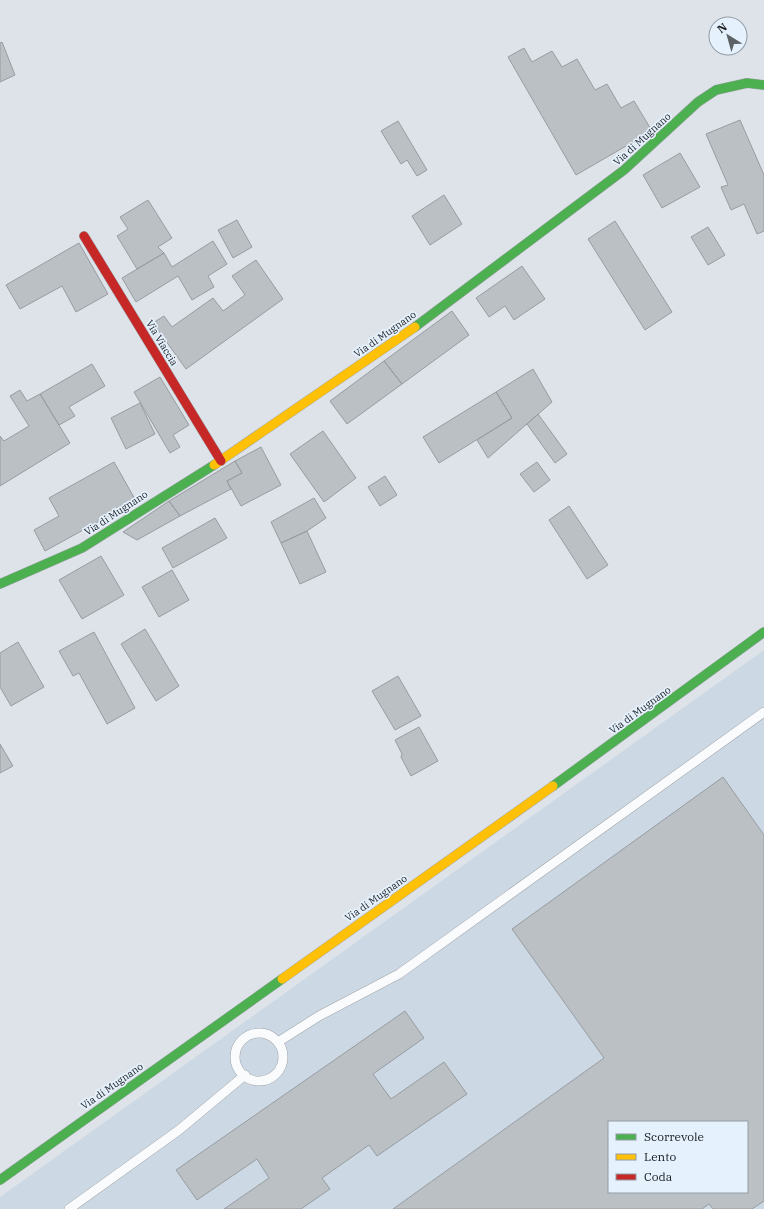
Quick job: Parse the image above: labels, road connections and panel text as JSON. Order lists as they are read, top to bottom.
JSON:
{
  "streets": {
    "street": ["Via di Mugnano", "Via Viaccia"]
  },
  "crossings": [
    ["Via di Mugnano", "Via Viaccia"]
  ],
  "legend": ["Scorrevole", "Lento", "Coda"],
  "north": "top left"
}
